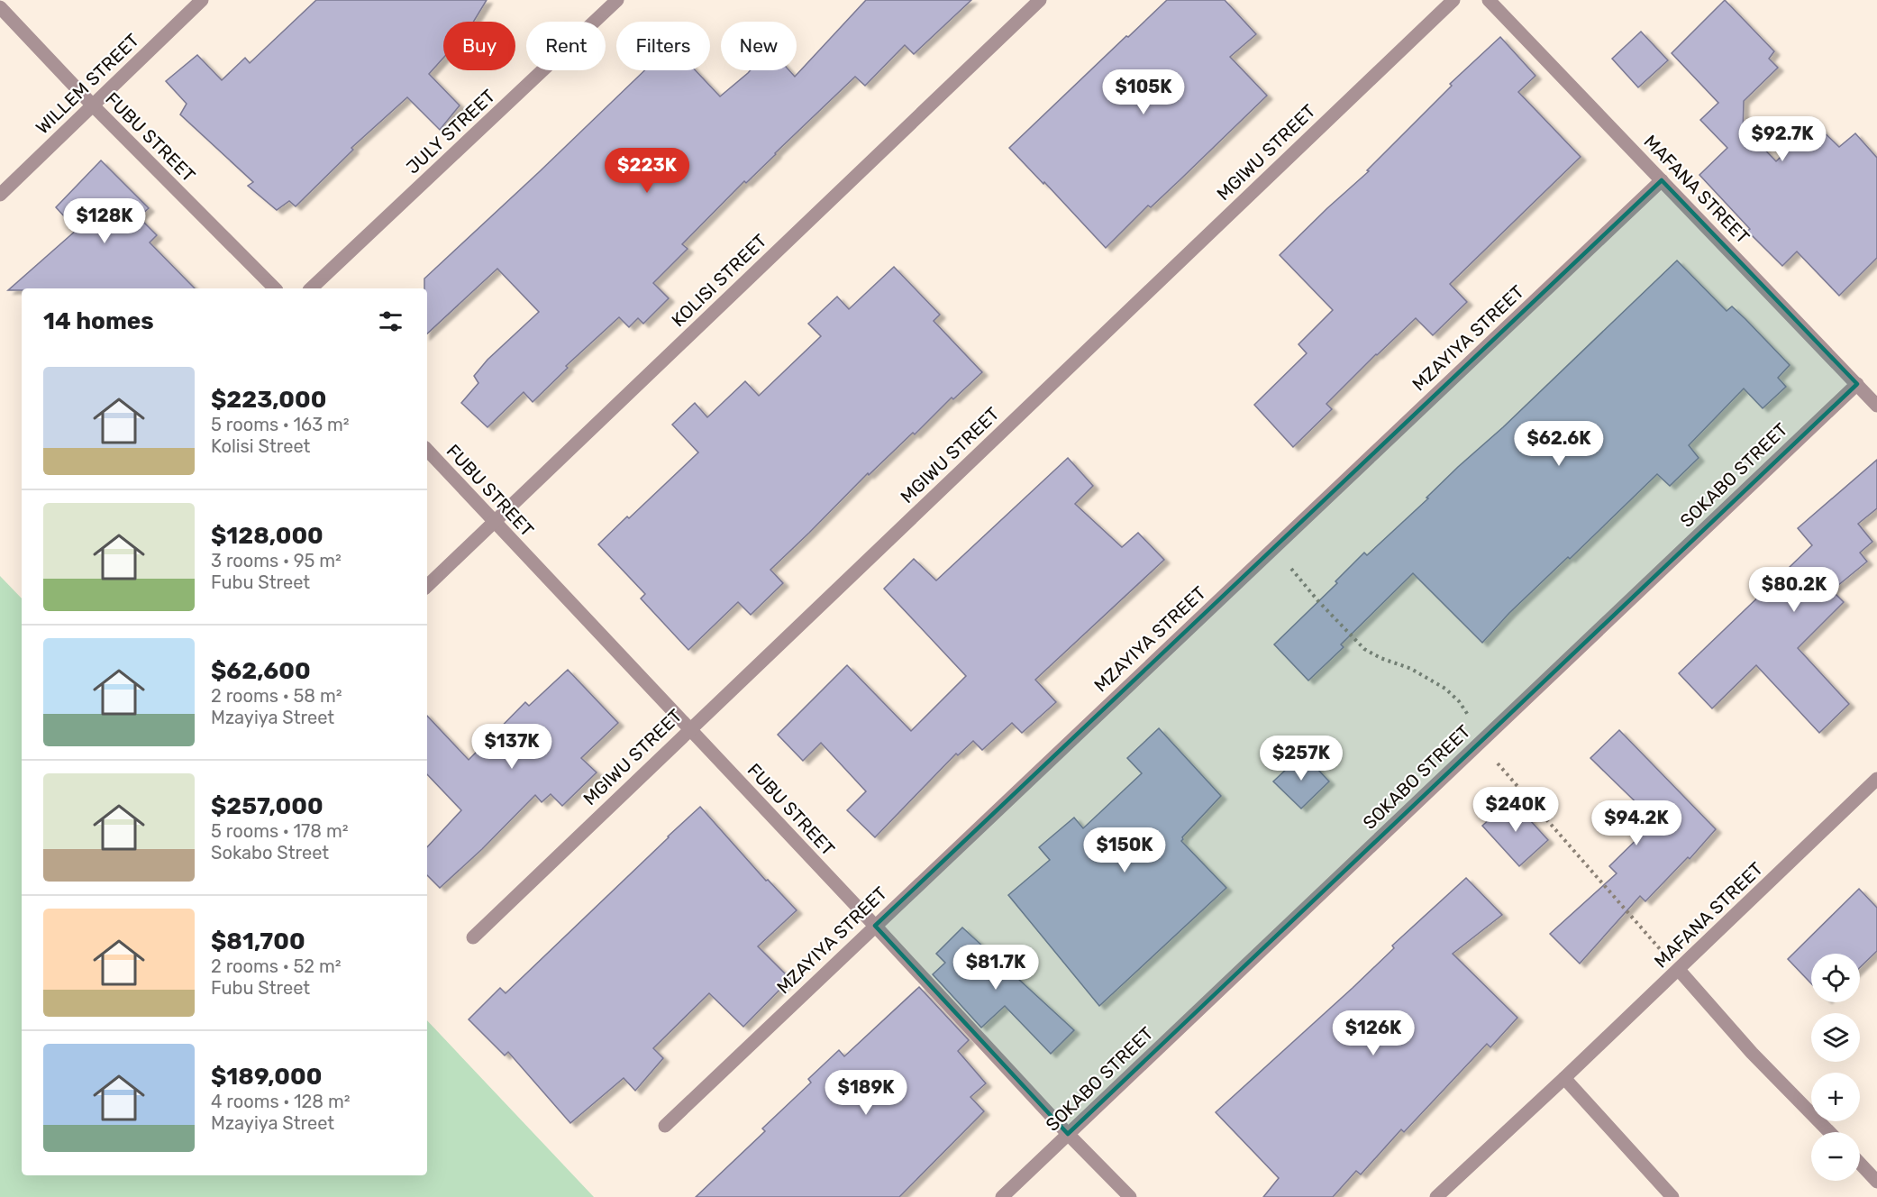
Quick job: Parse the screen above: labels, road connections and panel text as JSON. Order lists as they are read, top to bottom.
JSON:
{
  "streets": {
    "street": [
      "WILLEM STREET",
      "JULY STREET",
      "FUBU STREET",
      "MGIWU STREET",
      "MAFANA STREET",
      "KOLISI STREET",
      "MZAYIYA STREET",
      "SOKABO STREET"
    ]
  },
  "crossings": [
    ["WILLEM STREET", "FUBU STREET"],
    ["FUBU STREET", "MGIWU STREET"],
    ["FUBU STREET", "KOLISI STREET"],
    ["FUBU STREET", "MZAYIYA STREET"],
    ["FUBU STREET", "SOKABO STREET"],
    ["MAFANA STREET", "MZAYIYA STREET"],
    ["MAFANA STREET", "SOKABO STREET"]
  ],
  "page": {
    "chip": [
      "Buy",
      "Rent",
      "Filters",
      "New"
    ],
    "price": [
      "$105K",
      "$92.7K",
      "$223K",
      "$128K",
      "$62.6K",
      "$80.2K",
      "$137K",
      "$257K",
      "$240K",
      "$94.2K",
      "$150K",
      "$81.7K",
      "$126K",
      "$189K"
    ],
    "heading": "14 homes",
    "list": [
      {
        "name": "$223,000",
        "note": "5 rooms · 163 m² · Kolisi Street"
      },
      {
        "name": "$128,000",
        "note": "3 rooms · 95 m² · Fubu Street"
      },
      {
        "name": "$62,600",
        "note": "2 rooms · 58 m² · Mzayiya Street"
      },
      {
        "name": "$257,000",
        "note": "5 rooms · 178 m² · Sokabo Street"
      },
      {
        "name": "$81,700",
        "note": "2 rooms · 52 m² · Fubu Street"
      },
      {
        "name": "$189,000",
        "note": "4 rooms · 128 m² · Mzayiya Street"
      }
    ],
    "map_buttons": ["+", "−"]
  }
}
